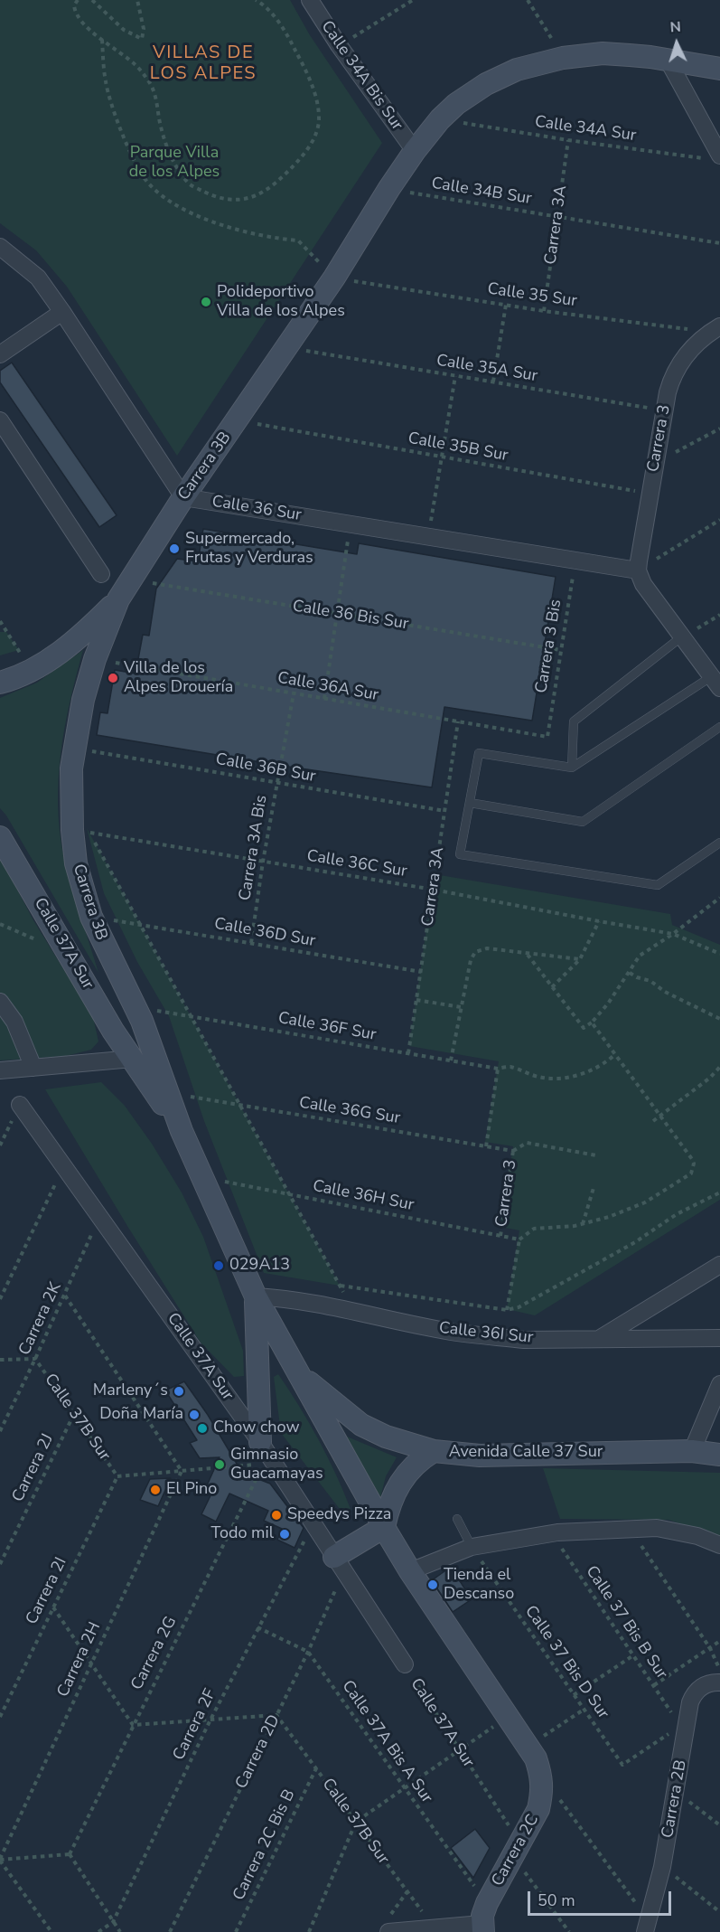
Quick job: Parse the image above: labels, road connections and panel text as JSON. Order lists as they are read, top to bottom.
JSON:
{
  "streets": {
    "main road": [
      "Carrera 3B",
      "Calle 37A Sur",
      "Avenida Calle 37 Sur",
      "Carrera 2C"
    ],
    "street": [
      "Calle 34A Bis Sur",
      "Carrera 3",
      "Calle 36 Sur",
      "Calle 36I Sur",
      "Carrera 2B"
    ],
    "path": [
      "Calle 34A Sur",
      "Calle 34B Sur",
      "Carrera 3A",
      "Calle 35 Sur",
      "Calle 35A Sur",
      "Calle 35B Sur",
      "Calle 36 Bis Sur",
      "Carrera 3 Bis",
      "Calle 36A Sur",
      "Calle 36B Sur",
      "Carrera 3A Bis",
      "Calle 36C Sur",
      "Calle 36D Sur",
      "Calle 36F Sur",
      "Calle 36G Sur",
      "Calle 36H Sur",
      "Carrera 2K",
      "Calle 37B Sur",
      "Carrera 2J",
      "Carrera 2I",
      "Calle 37 Bis B Sur",
      "Carrera 2G",
      "Carrera 2H",
      "Calle 37 Bis D Sur",
      "Carrera 2F",
      "Calle 37A Bis A Sur",
      "Carrera 2D",
      "Carrera 2C Bis B"
    ]
  },
  "crossings": [
    ["Calle 34A Bis Sur", "Carrera 3B"],
    ["Calle 34A Sur", "Carrera 3A"],
    ["Calle 34B Sur", "Carrera 3A"],
    ["Carrera 3A", "Calle 35 Sur"],
    ["Carrera 3A", "Calle 36A Sur"],
    ["Carrera 3A", "Calle 36B Sur"],
    ["Carrera 3A", "Calle 36C Sur"],
    ["Carrera 3A", "Calle 36D Sur"],
    ["Carrera 3A", "Calle 36F Sur"],
    ["Calle 35 Sur", "Carrera 3"],
    ["Calle 35A Sur", "Carrera 3"],
    ["Carrera 3", "Calle 35B Sur"],
    ["Carrera 3", "Calle 36 Sur"],
    ["Carrera 3", "Calle 36F Sur"],
    ["Carrera 3", "Calle 36G Sur"],
    ["Carrera 3", "Calle 36H Sur"],
    ["Carrera 3", "Calle 36I Sur"],
    ["Carrera 3B", "Calle 36 Sur"],
    ["Carrera 3B", "Calle 37A Sur"],
    ["Carrera 3B", "Avenida Calle 37 Sur"],
    ["Calle 36 Sur", "Carrera 3 Bis"],
    ["Calle 36 Bis Sur", "Carrera 3 Bis"],
    ["Carrera 3 Bis", "Calle 36A Sur"],
    ["Calle 36A Sur", "Carrera 3A Bis"],
    ["Calle 36B Sur", "Carrera 3A Bis"],
    ["Carrera 3A Bis", "Calle 36C Sur"],
    ["Carrera 3A Bis", "Calle 36D Sur"],
    ["Calle 37A Sur", "Carrera 2K"],
    ["Calle 37A Sur", "Avenida Calle 37 Sur"],
    ["Calle 37A Sur", "Carrera 2F"],
    ["Calle 37A Sur", "Carrera 2D"],
    ["Calle 36H Sur", "Avenida Calle 37 Sur"],
    ["Carrera 2K", "Calle 37B Sur"],
    ["Calle 36I Sur", "Avenida Calle 37 Sur"],
    ["Calle 37B Sur", "Carrera 2J"],
    ["Calle 37B Sur", "Carrera 2I"],
    ["Calle 37B Sur", "Carrera 2D"],
    ["Calle 37B Sur", "Carrera 2C Bis B"],
    ["Calle 37 Bis B Sur", "Calle 37 Bis D Sur"],
    ["Calle 37 Bis B Sur", "Carrera 2B"],
    ["Carrera 2G", "Carrera 2H"],
    ["Calle 37 Bis D Sur", "Carrera 2B"],
    ["Carrera 2F", "Calle 37A Bis A Sur"],
    ["Calle 37A Bis A Sur", "Carrera 2D"]
  ],
  "districts": ["VILLAS DE LOS ALPES"],
  "parks": ["Parque Villa de los Alpes"],
  "places": [
    "Polideportivo Villa de los Alpes",
    "Supermercado, Frutas y Verduras",
    "Villa de los Alpes Drouería",
    "029A13",
    "Marleny´s",
    "Doña María",
    "Chow chow",
    "Gimnasio Guacamayas",
    "El Pino",
    "Speedys Pizza",
    "Todo mil",
    "Tienda el Descanso"
  ],
  "scale_bar": "50 m",
  "north": "top"
}
